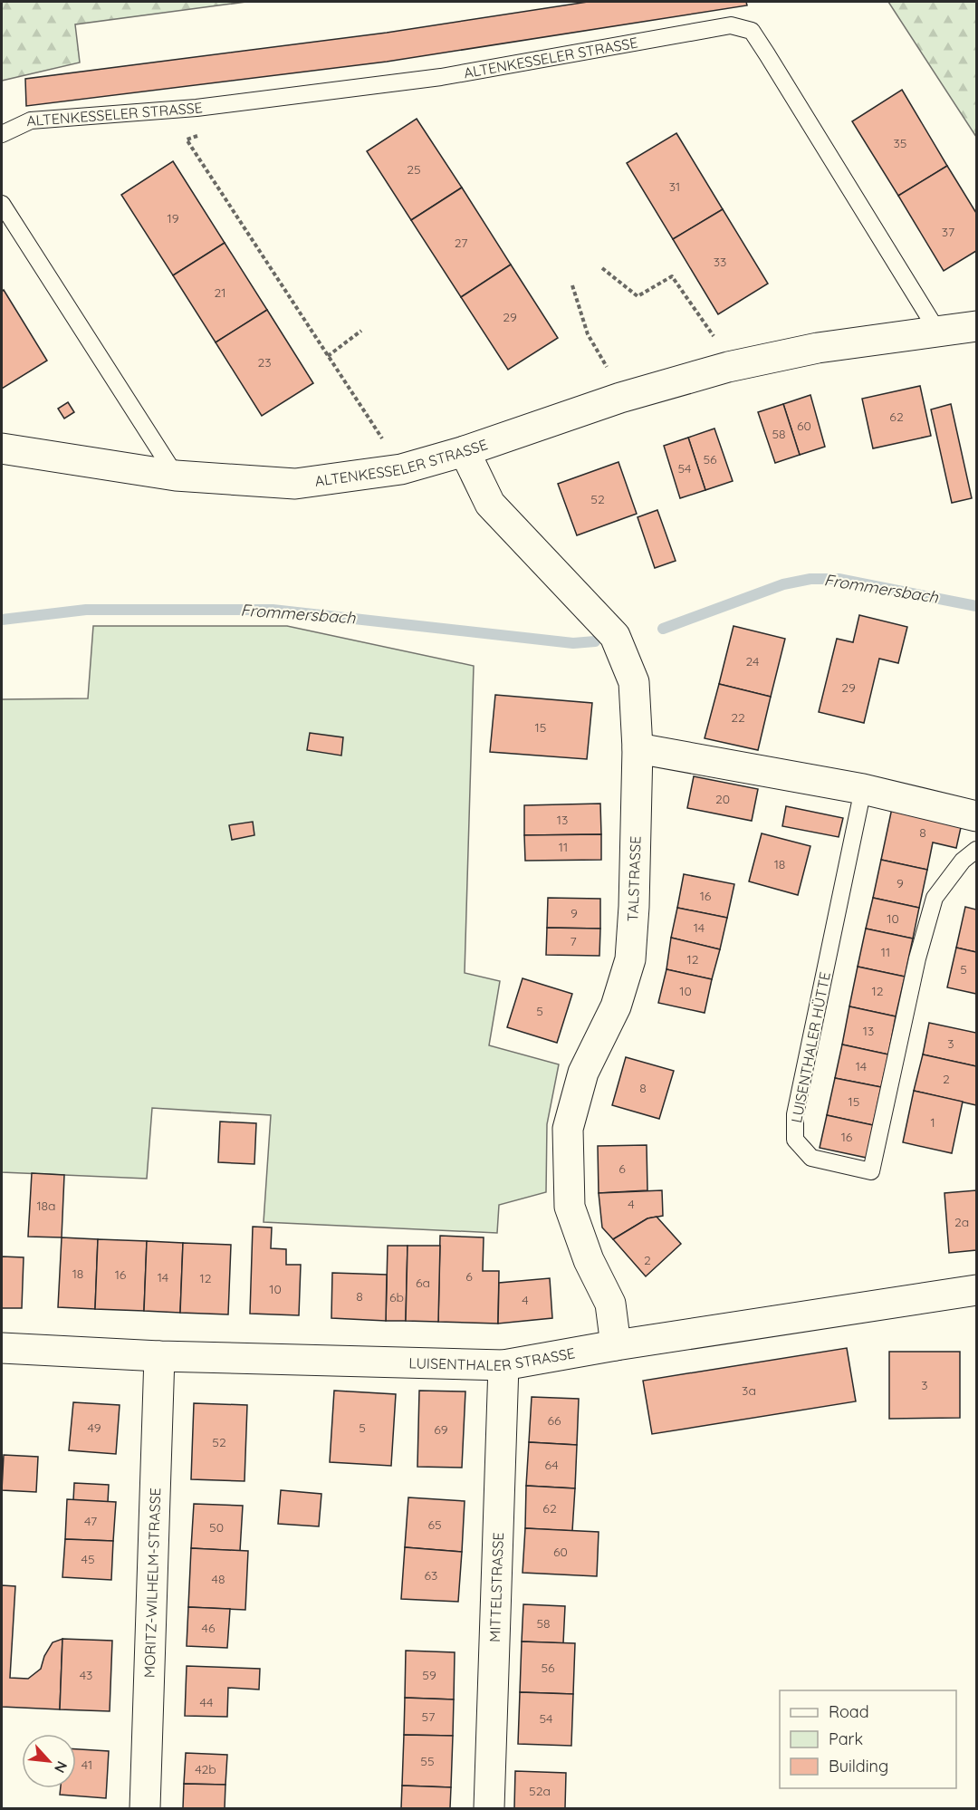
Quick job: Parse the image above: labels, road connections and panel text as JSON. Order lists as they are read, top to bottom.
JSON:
{
  "streets": {
    "street": [
      "ALTENKESSELER STRASSE",
      "TALSTRASSE",
      "LUISENTHALER STRASSE",
      "MORITZ-WILHELM-STRASSE",
      "MITTELSTRASSE"
    ],
    "lane": ["LUISENTHALER HÜTTE"]
  },
  "crossings": [
    ["ALTENKESSELER STRASSE", "TALSTRASSE"],
    ["TALSTRASSE", "LUISENTHALER STRASSE"],
    ["LUISENTHALER STRASSE", "MORITZ-WILHELM-STRASSE"],
    ["LUISENTHALER STRASSE", "MITTELSTRASSE"]
  ],
  "water": ["Frommersbach"],
  "house_numbers": [
    "35",
    "25",
    "31",
    "19",
    "37",
    "27",
    "33",
    "21",
    "29",
    "23",
    "62",
    "60",
    "58",
    "56",
    "54",
    "52",
    "24",
    "29",
    "22",
    "15",
    "20",
    "13",
    "8",
    "11",
    "18",
    "9",
    "16",
    "9",
    "10",
    "14",
    "7",
    "11",
    "12",
    "5",
    "10",
    "12",
    "5",
    "13",
    "3",
    "14",
    "2",
    "8",
    "15",
    "1",
    "16",
    "6",
    "4",
    "18a",
    "2a",
    "2",
    "18",
    "16",
    "6",
    "14",
    "12",
    "6a",
    "10",
    "8",
    "6b",
    "4",
    "3",
    "3a",
    "66",
    "49",
    "5",
    "69",
    "52",
    "64",
    "62",
    "47",
    "65",
    "50",
    "60",
    "45",
    "63",
    "48",
    "58",
    "46",
    "56",
    "43",
    "59",
    "44",
    "57",
    "54",
    "55",
    "41",
    "42b",
    "52a"
  ],
  "legend": ["Road", "Park", "Building"],
  "north": "bottom right"
}
